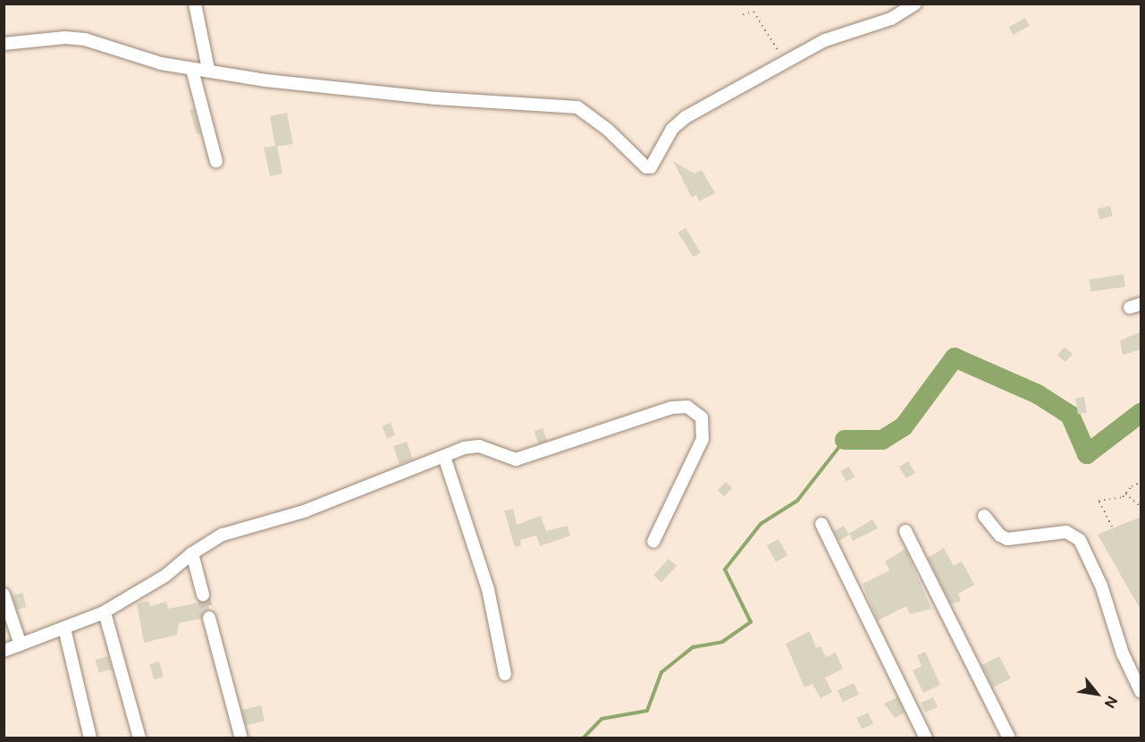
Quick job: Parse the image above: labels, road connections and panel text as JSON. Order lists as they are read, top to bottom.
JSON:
{
  "north": "bottom right"
}
